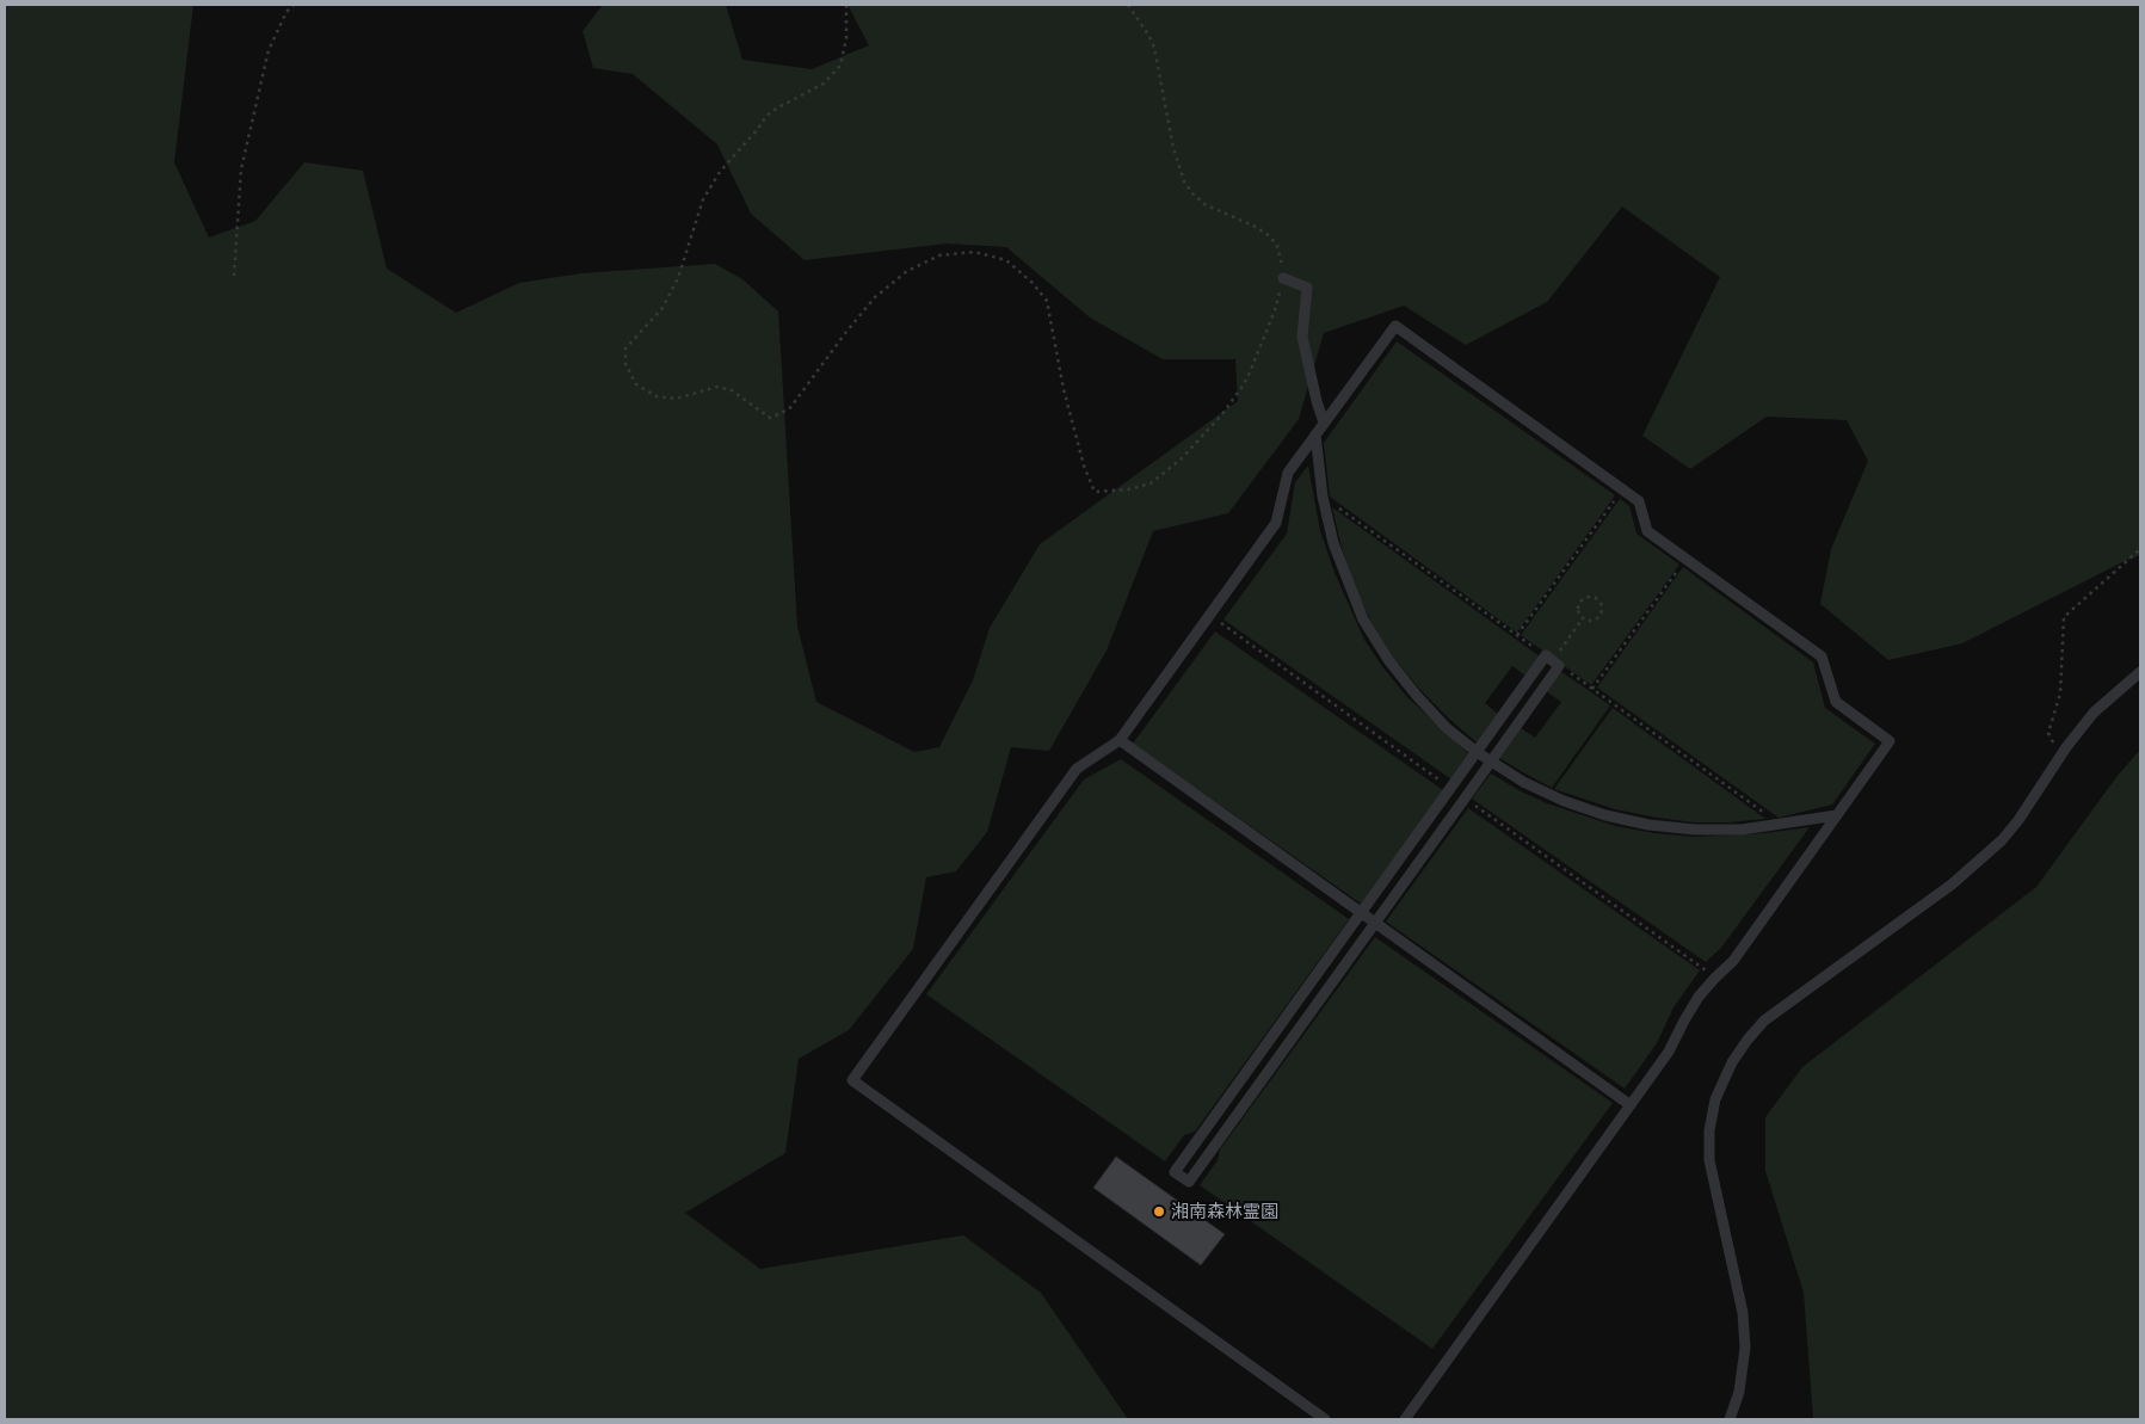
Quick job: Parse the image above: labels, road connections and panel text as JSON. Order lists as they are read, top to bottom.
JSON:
{
  "places": ["湘南森林霊園"]
}
